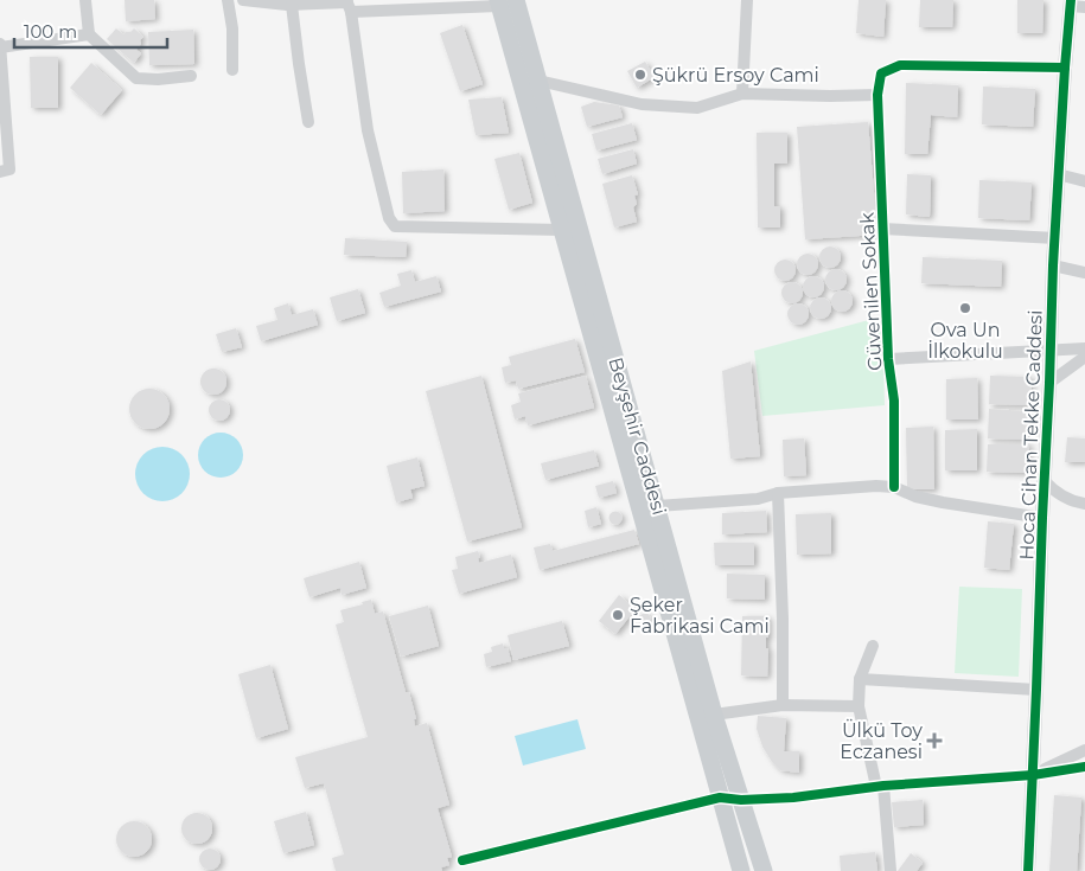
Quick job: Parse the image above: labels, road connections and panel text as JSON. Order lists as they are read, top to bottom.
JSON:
{
  "streets": {
    "main road": ["Beyşehir Caddesi"],
    "street": ["Güvenilen Sokak", "Hoca Cihan Tekke Caddesi"]
  },
  "places": {
    "other": ["Şükrü Ersoy Cami", "Ova Un İlkokulu", "Şeker Fabrikasi Cami"],
    "health": ["Ülkü Toy Eczanesi"]
  },
  "scale_bar": "100 m"
}
